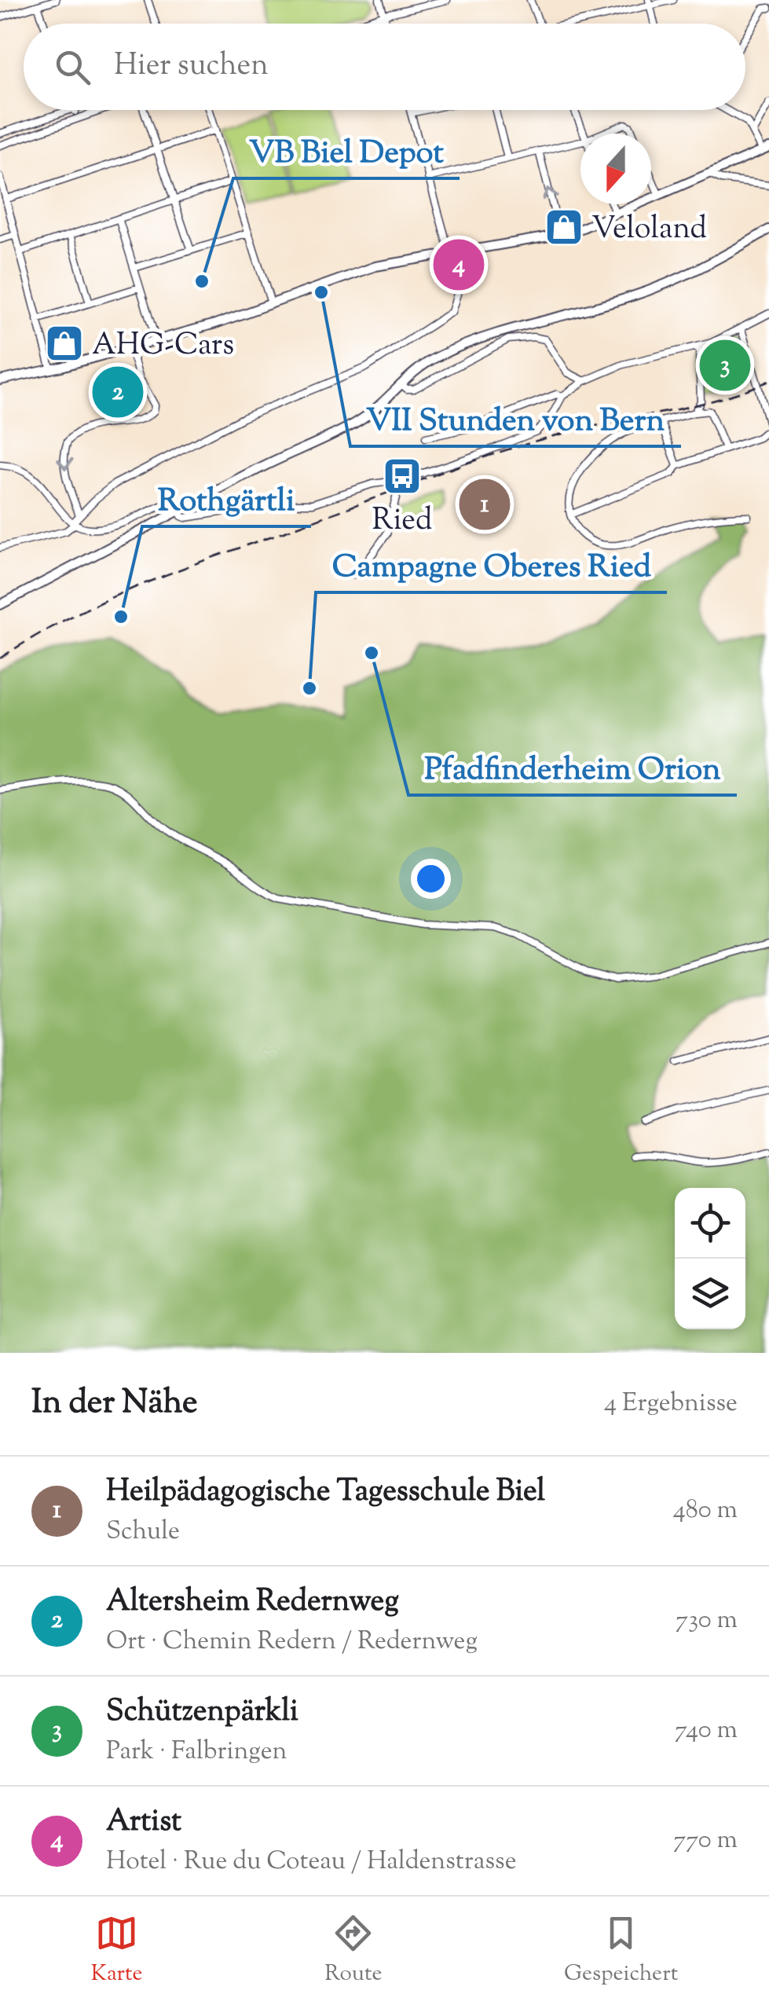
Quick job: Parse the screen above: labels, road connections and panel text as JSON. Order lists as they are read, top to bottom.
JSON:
{
  "places": {
    "shop": ["Veloland", "AHG-Cars"],
    "other": [
      "VB Biel Depot",
      "VII Stunden von Bern",
      "Rothgärtli",
      "Pfadfinderheim Orion",
      "Campagne Oberes Ried"
    ],
    "bus stop": ["Ried"]
  },
  "north": "bottom",
  "page": {
    "search": "Hier suchen",
    "pins": [
      "4",
      "3",
      "2",
      "1"
    ],
    "heading": ["In der Nähe", "4 Ergebnisse"],
    "list": [
      {
        "mark": "1",
        "name": "Heilpädagogische Tagesschule Biel",
        "note": "Schule",
        "value": "480 m"
      },
      {
        "mark": "2",
        "name": "Altersheim Redernweg",
        "note": "Ort · Chemin Redern / Redernweg",
        "value": "730 m"
      },
      {
        "mark": "3",
        "name": "Schützenpärkli",
        "note": "Park · Falbringen",
        "value": "740 m"
      },
      {
        "mark": "4",
        "name": "Artist",
        "note": "Hotel · Rue du Coteau / Haldenstrasse",
        "value": "770 m"
      }
    ],
    "nav": ["Karte", "Route", "Gespeichert"]
  }
}
